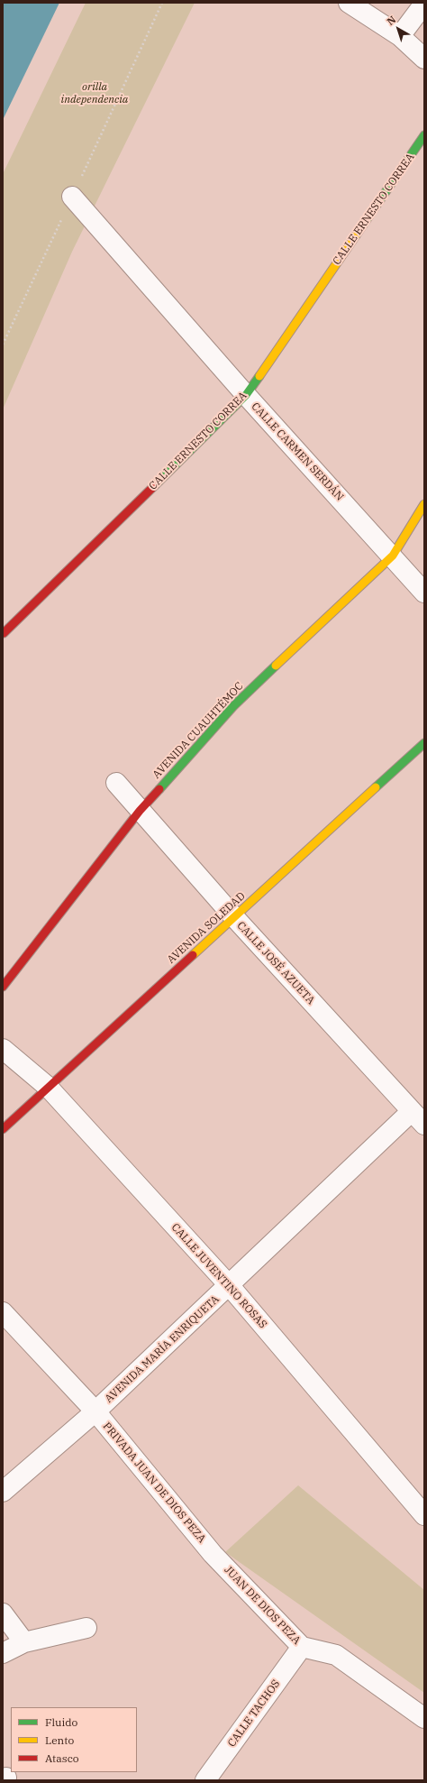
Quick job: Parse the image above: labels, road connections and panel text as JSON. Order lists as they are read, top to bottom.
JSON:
{
  "streets": {
    "street": [
      "CALLE ERNESTO CORREA",
      "CALLE CARMEN SERDÁN",
      "AVENIDA CUAUHTÉMOC",
      "AVENIDA SOLEDAD",
      "CALLE JOSÉ AZUETA",
      "CALLE JUVENTINO ROSAS",
      "AVENIDA MARÍA ENRIQUETA",
      "PRIVADA JUAN DE DIOS PEZA",
      "JUAN DE DIOS PEZA",
      "CALLE TACHOS"
    ]
  },
  "crossings": [
    ["CALLE ERNESTO CORREA", "CALLE CARMEN SERDÁN"],
    ["CALLE CARMEN SERDÁN", "AVENIDA CUAUHTÉMOC"],
    ["AVENIDA CUAUHTÉMOC", "CALLE JOSÉ AZUETA"],
    ["AVENIDA SOLEDAD", "CALLE JOSÉ AZUETA"],
    ["AVENIDA SOLEDAD", "CALLE JUVENTINO ROSAS"],
    ["CALLE JOSÉ AZUETA", "AVENIDA MARÍA ENRIQUETA"],
    ["CALLE JUVENTINO ROSAS", "AVENIDA MARÍA ENRIQUETA"],
    ["AVENIDA MARÍA ENRIQUETA", "PRIVADA JUAN DE DIOS PEZA"],
    ["PRIVADA JUAN DE DIOS PEZA", "JUAN DE DIOS PEZA"],
    ["JUAN DE DIOS PEZA", "CALLE TACHOS"]
  ],
  "parks": ["orilla independencia"],
  "legend": ["Fluido", "Lento", "Atasco"],
  "north": "top left"
}
